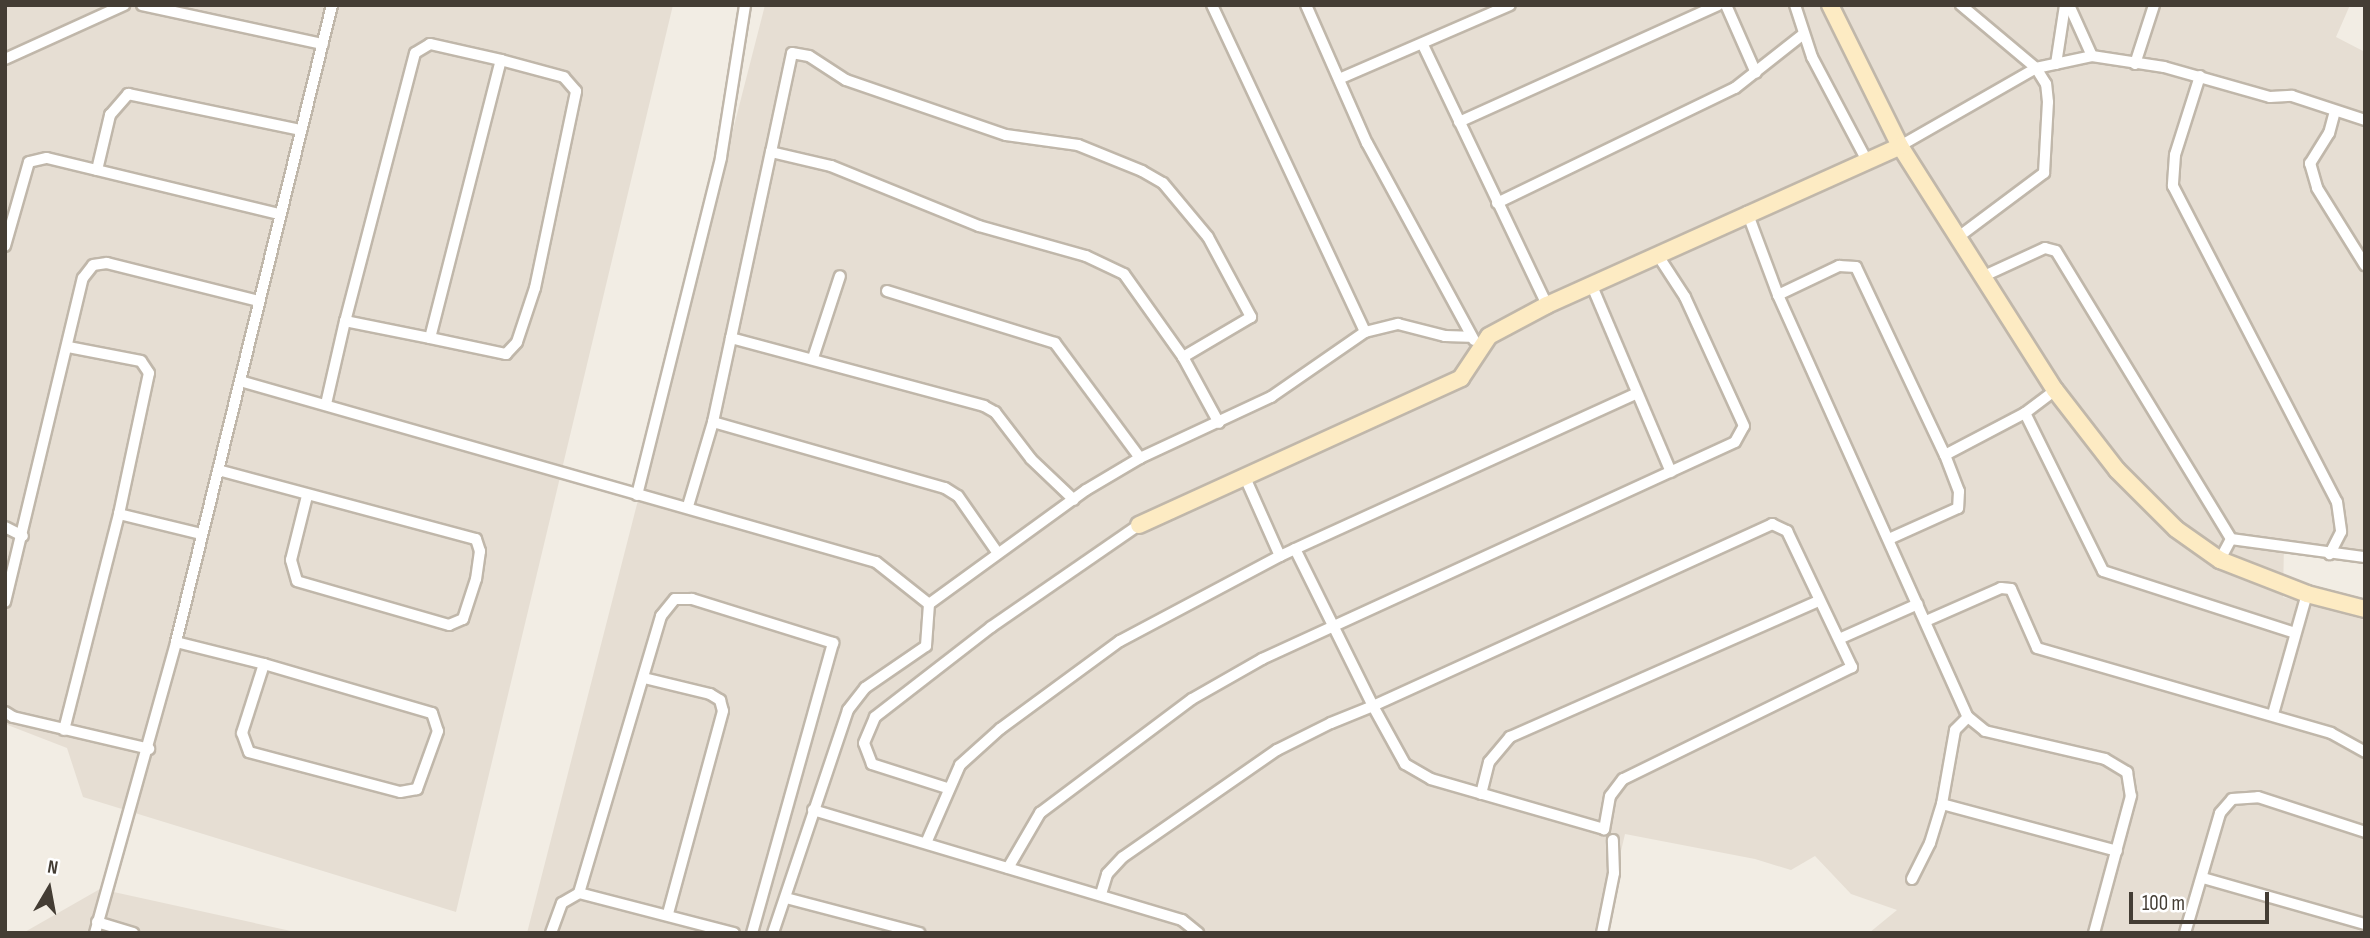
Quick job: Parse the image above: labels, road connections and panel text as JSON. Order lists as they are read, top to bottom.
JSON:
{
  "scale_bar": "100 m",
  "north": "top"
}
